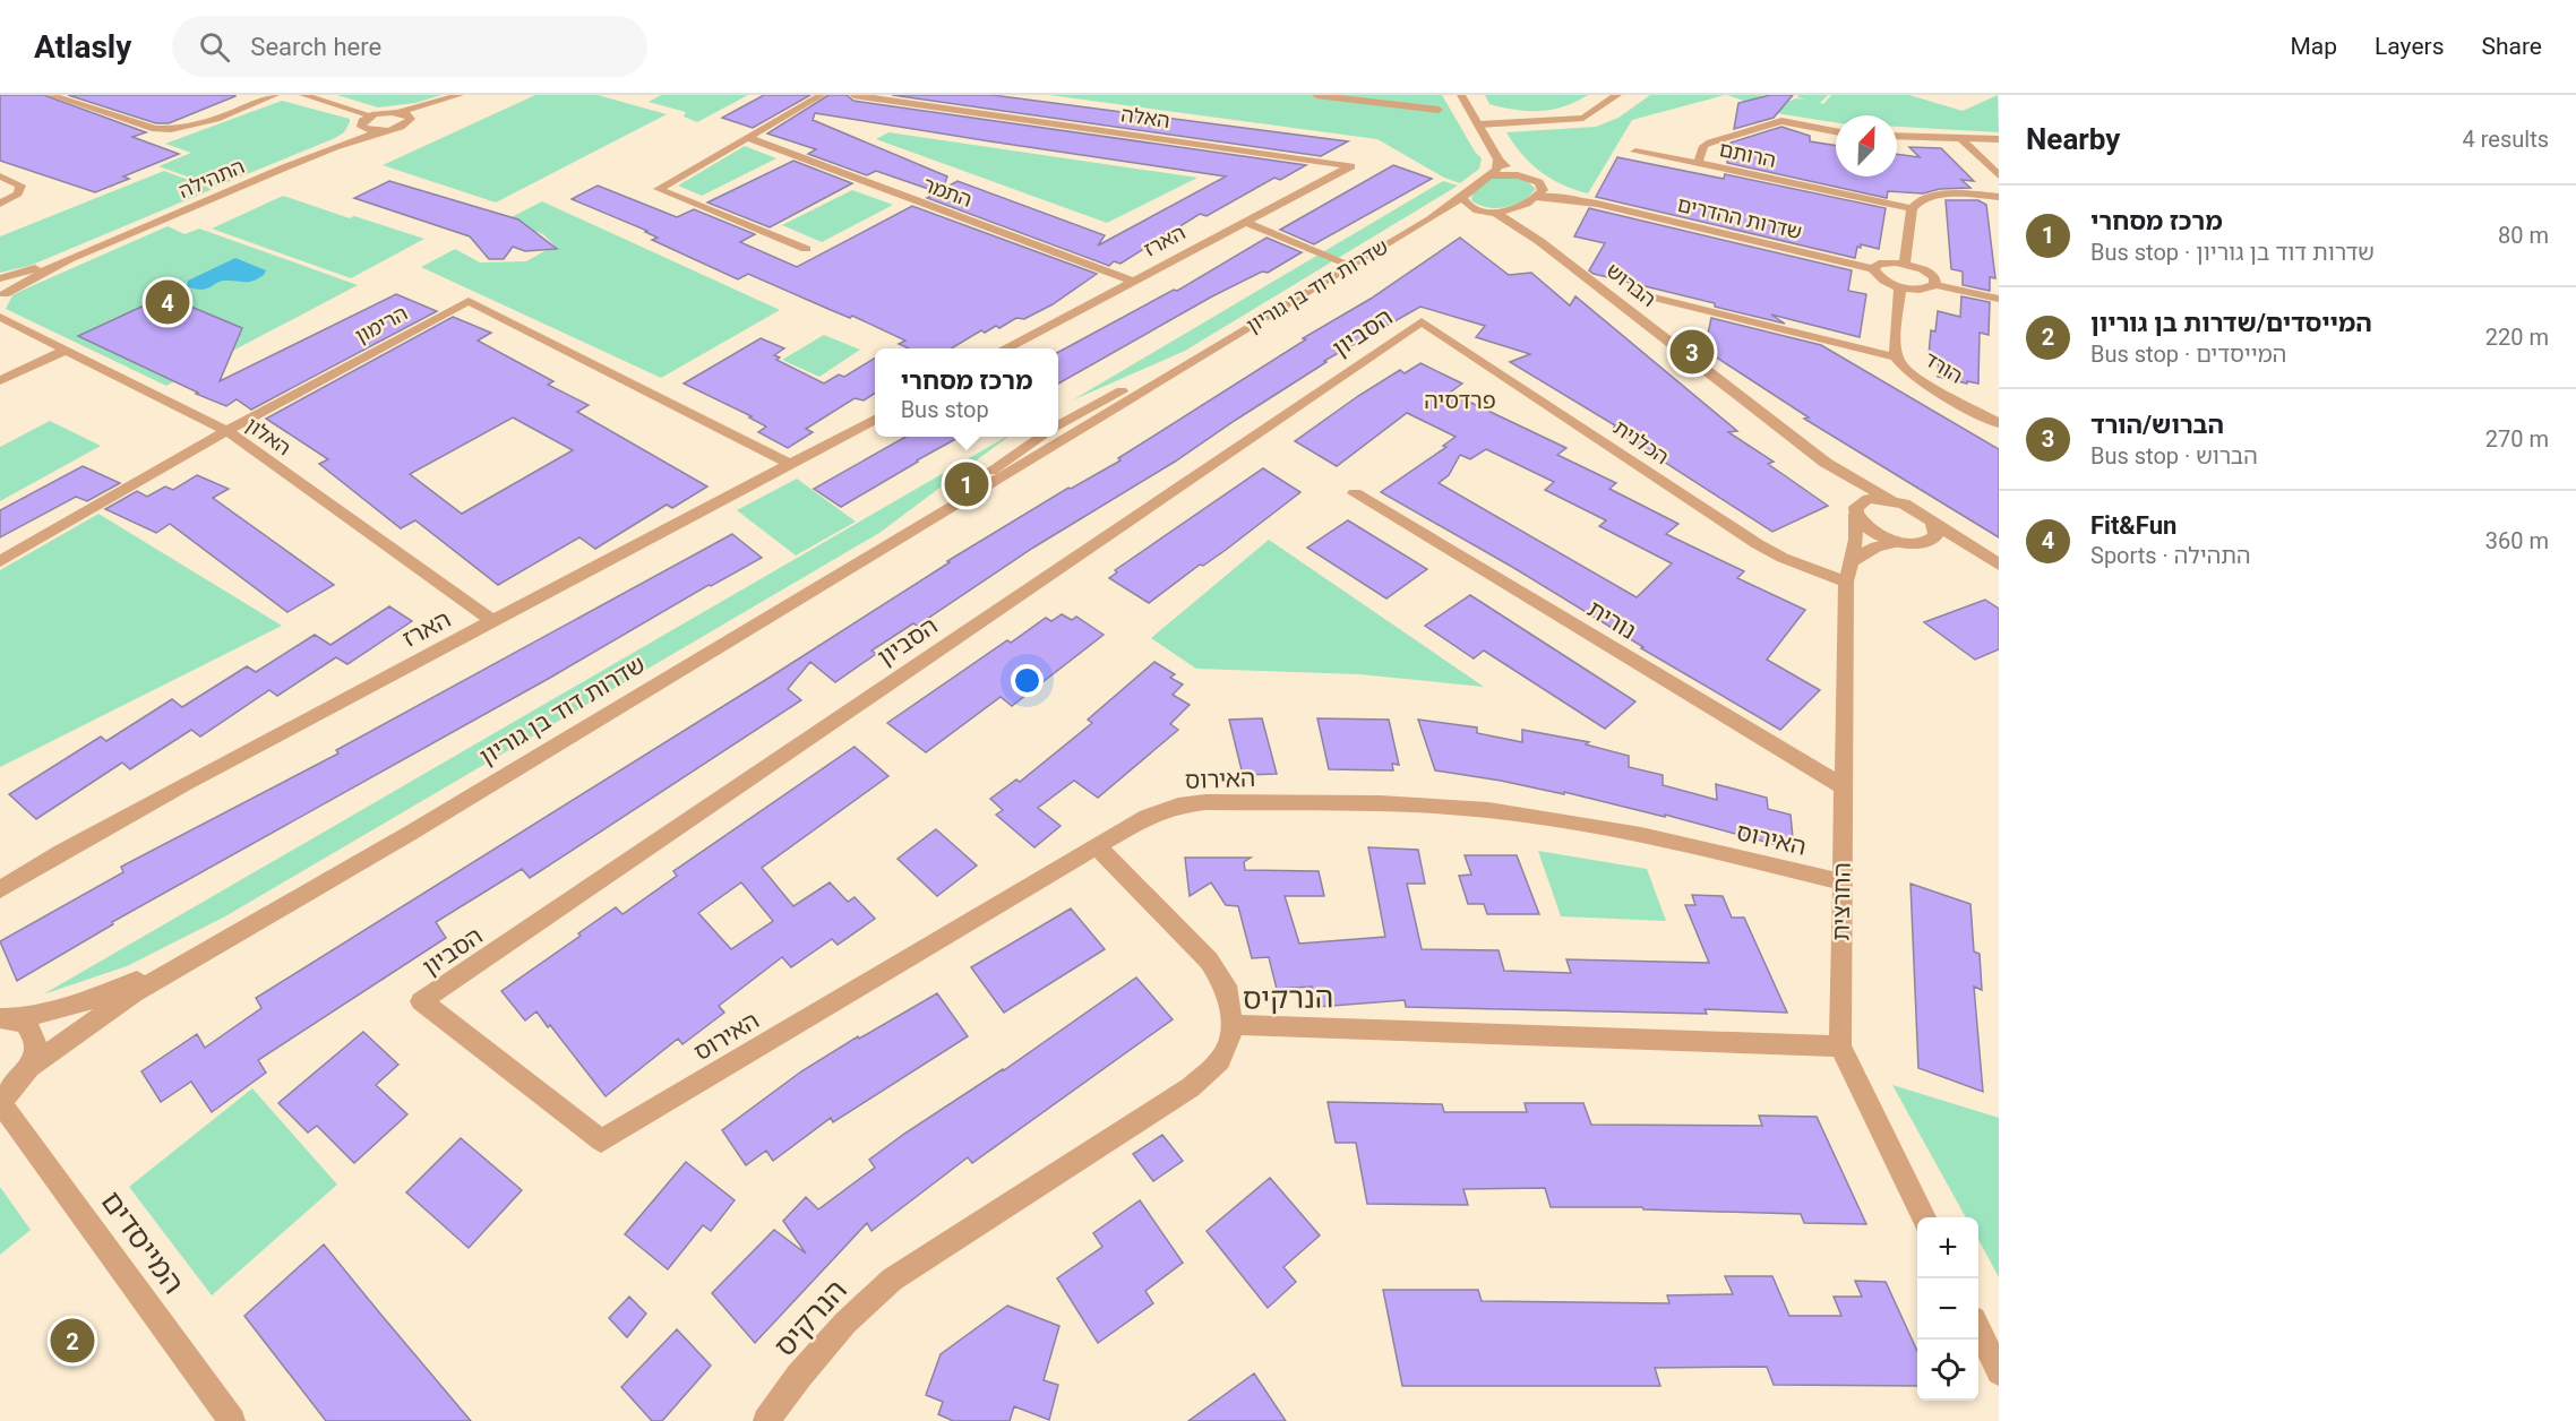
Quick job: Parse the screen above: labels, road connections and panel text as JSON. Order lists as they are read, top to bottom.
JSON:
{
  "streets": {
    "street": [
      "האלה",
      "הרותם",
      "התהילה",
      "התמר",
      "שדרות ההדרים",
      "הארז",
      "הברוש",
      "שדרות דוד בן גוריון",
      "הרימון",
      "הסביון",
      "הורד",
      "האלון",
      "הכלנית",
      "נורית",
      "האירוס",
      "החרצית",
      "הנרקיס",
      "המייסדים"
    ]
  },
  "crossings": [
    ["האלה", "הארז"],
    ["התמר", "הארז"],
    ["שדרות ההדרים", "שדרות דוד בן גוריון"],
    ["הארז", "הרימון"],
    ["הארז", "האלון"],
    ["הברוש", "שדרות דוד בן גוריון"],
    ["הברוש", "החרצית"],
    ["שדרות דוד בן גוריון", "המייסדים"],
    ["הרימון", "האלון"],
    ["הסביון", "הכלנית"],
    ["הסביון", "האירוס"],
    ["הכלנית", "החרצית"],
    ["נורית", "החרצית"],
    ["האירוס", "החרצית"],
    ["החרצית", "הנרקיס"]
  ],
  "districts": ["פרדסיה"],
  "north": "top right",
  "page": {
    "header": "Atlasly",
    "search": "Search here",
    "nav": ["Map", "Layers", "Share"],
    "heading": ["Nearby", "4 results"],
    "list": [
      {
        "mark": "1",
        "name": "מרכז מסחרי",
        "note": "Bus stop · שדרות דוד בן גוריון",
        "value": "80 m"
      },
      {
        "mark": "2",
        "name": "המייסדים/שדרות בן גוריון",
        "note": "Bus stop · המייסדים",
        "value": "220 m"
      },
      {
        "mark": "3",
        "name": "הברוש/הורד",
        "note": "Bus stop · הברוש",
        "value": "270 m"
      },
      {
        "mark": "4",
        "name": "Fit&Fun",
        "note": "Sports · התהילה",
        "value": "360 m"
      }
    ],
    "pins": [
      "4",
      "3",
      "1",
      "2"
    ],
    "popup": ["מרכז מסחרי", "Bus stop"],
    "map_buttons": ["+", "−"]
  }
}
